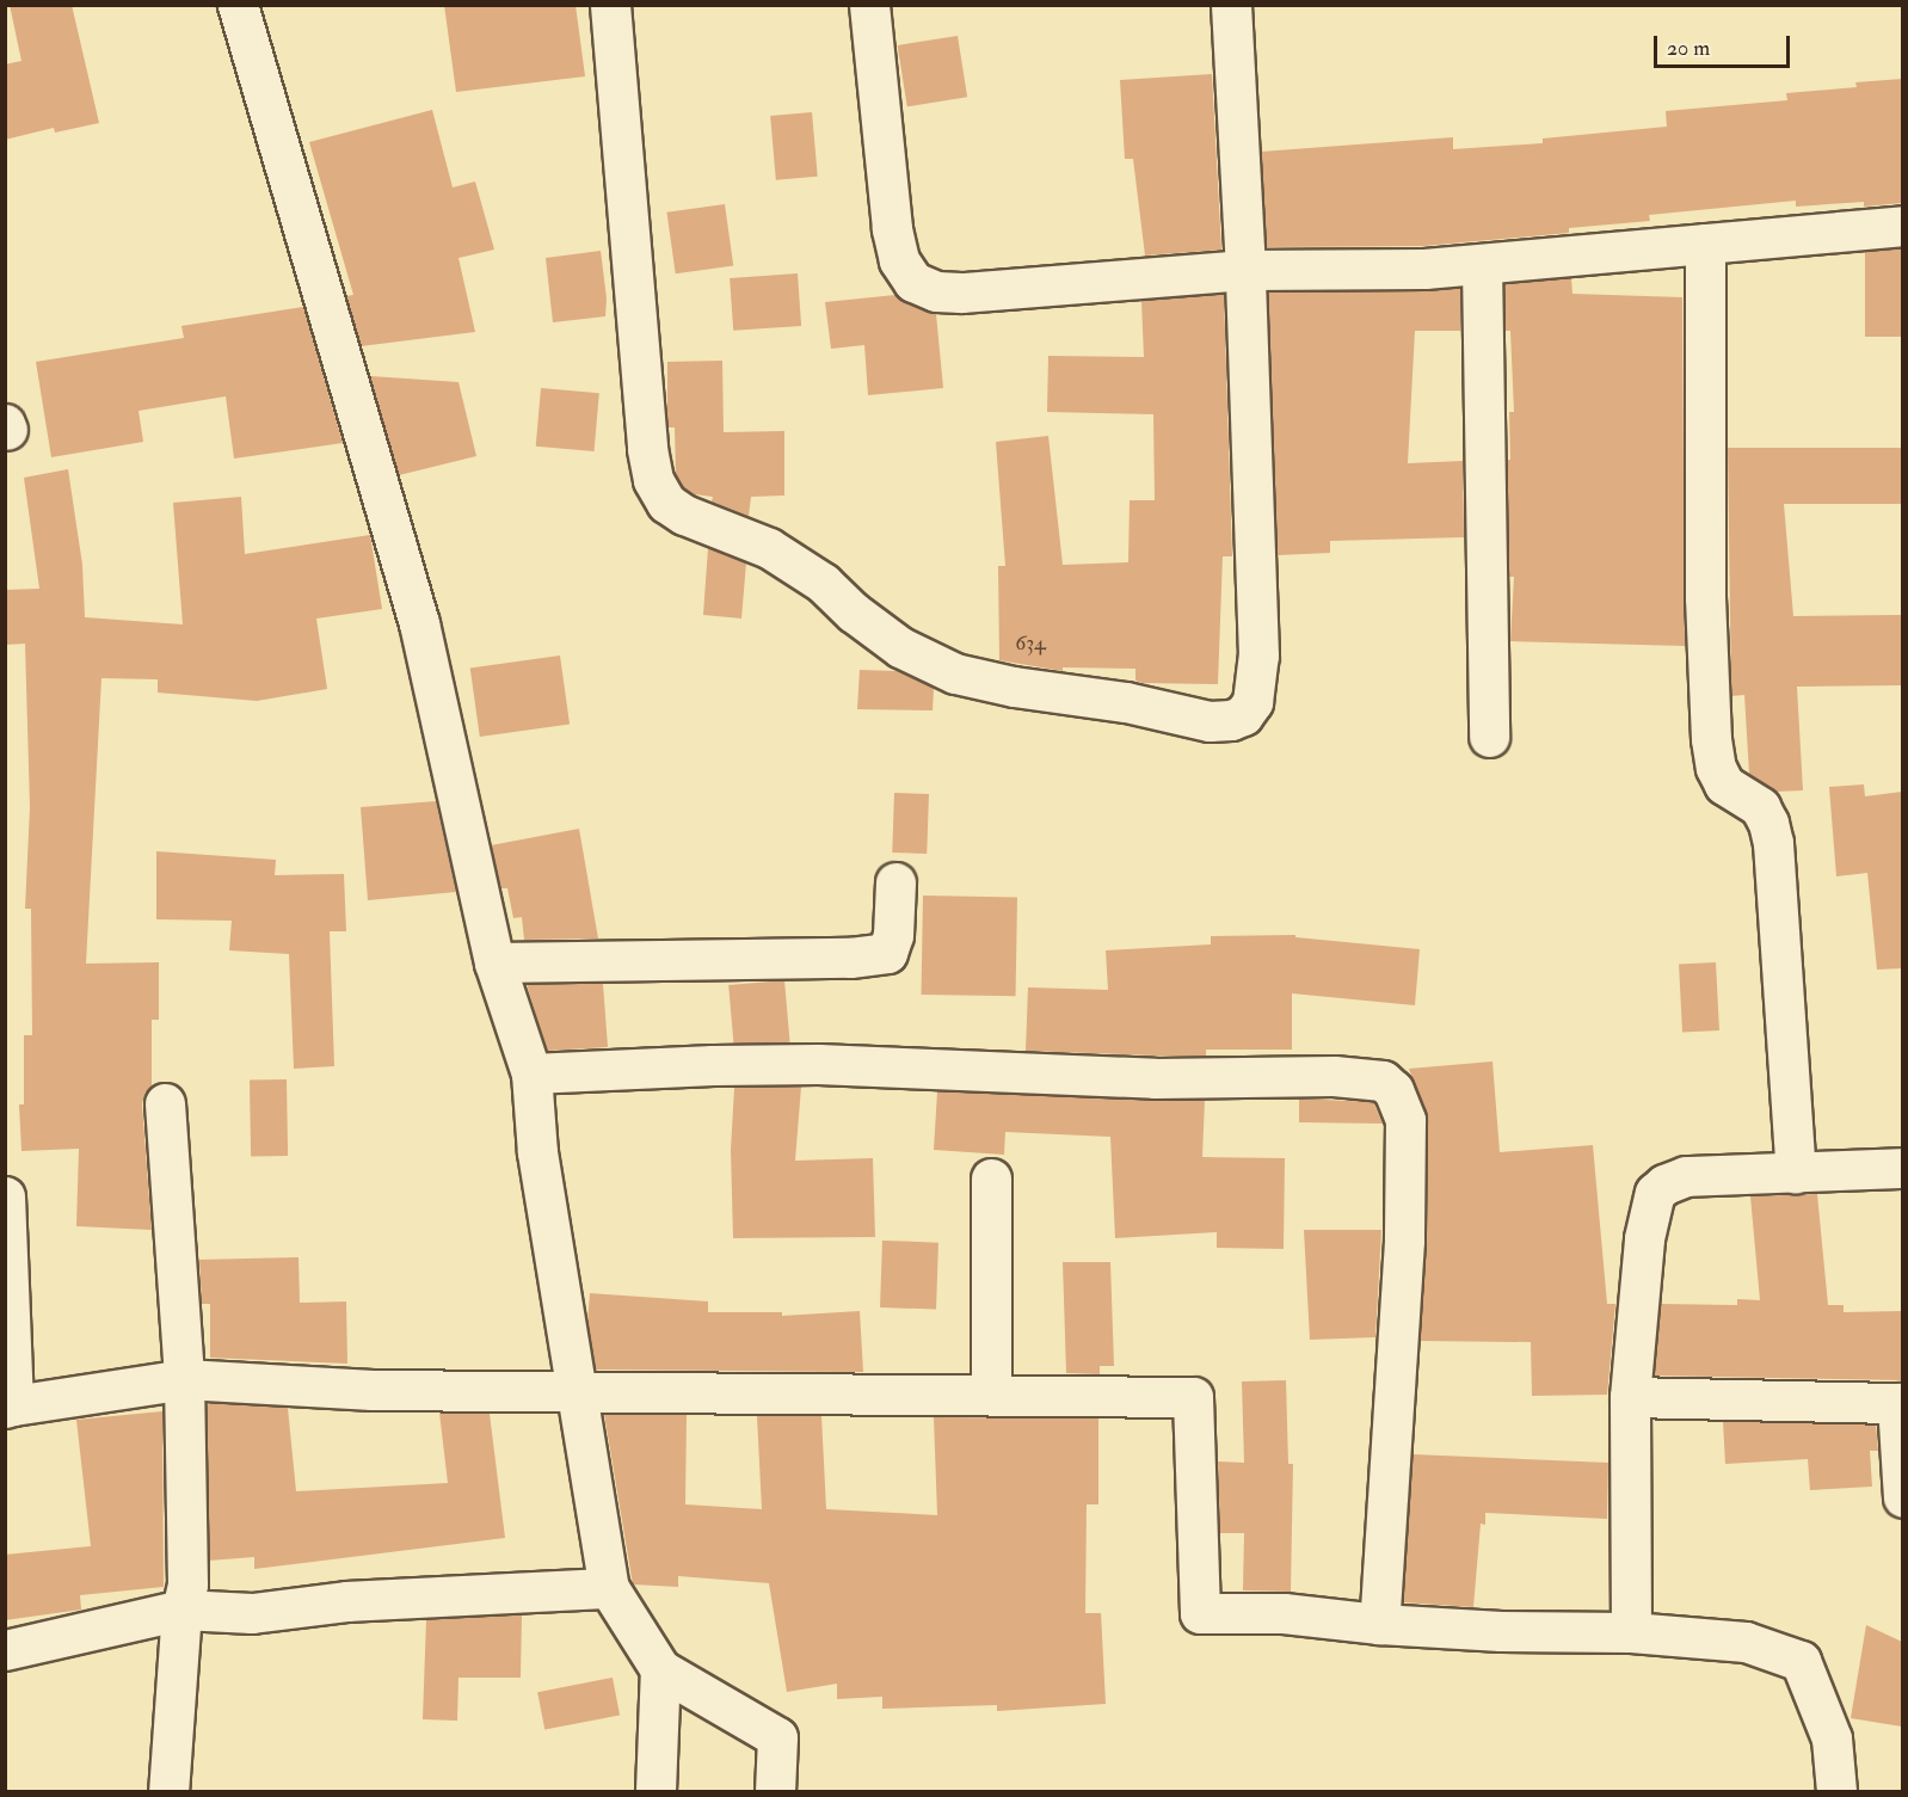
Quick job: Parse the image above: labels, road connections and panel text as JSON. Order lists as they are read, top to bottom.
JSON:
{
  "house_numbers": ["634"],
  "scale_bar": "20 m"
}
